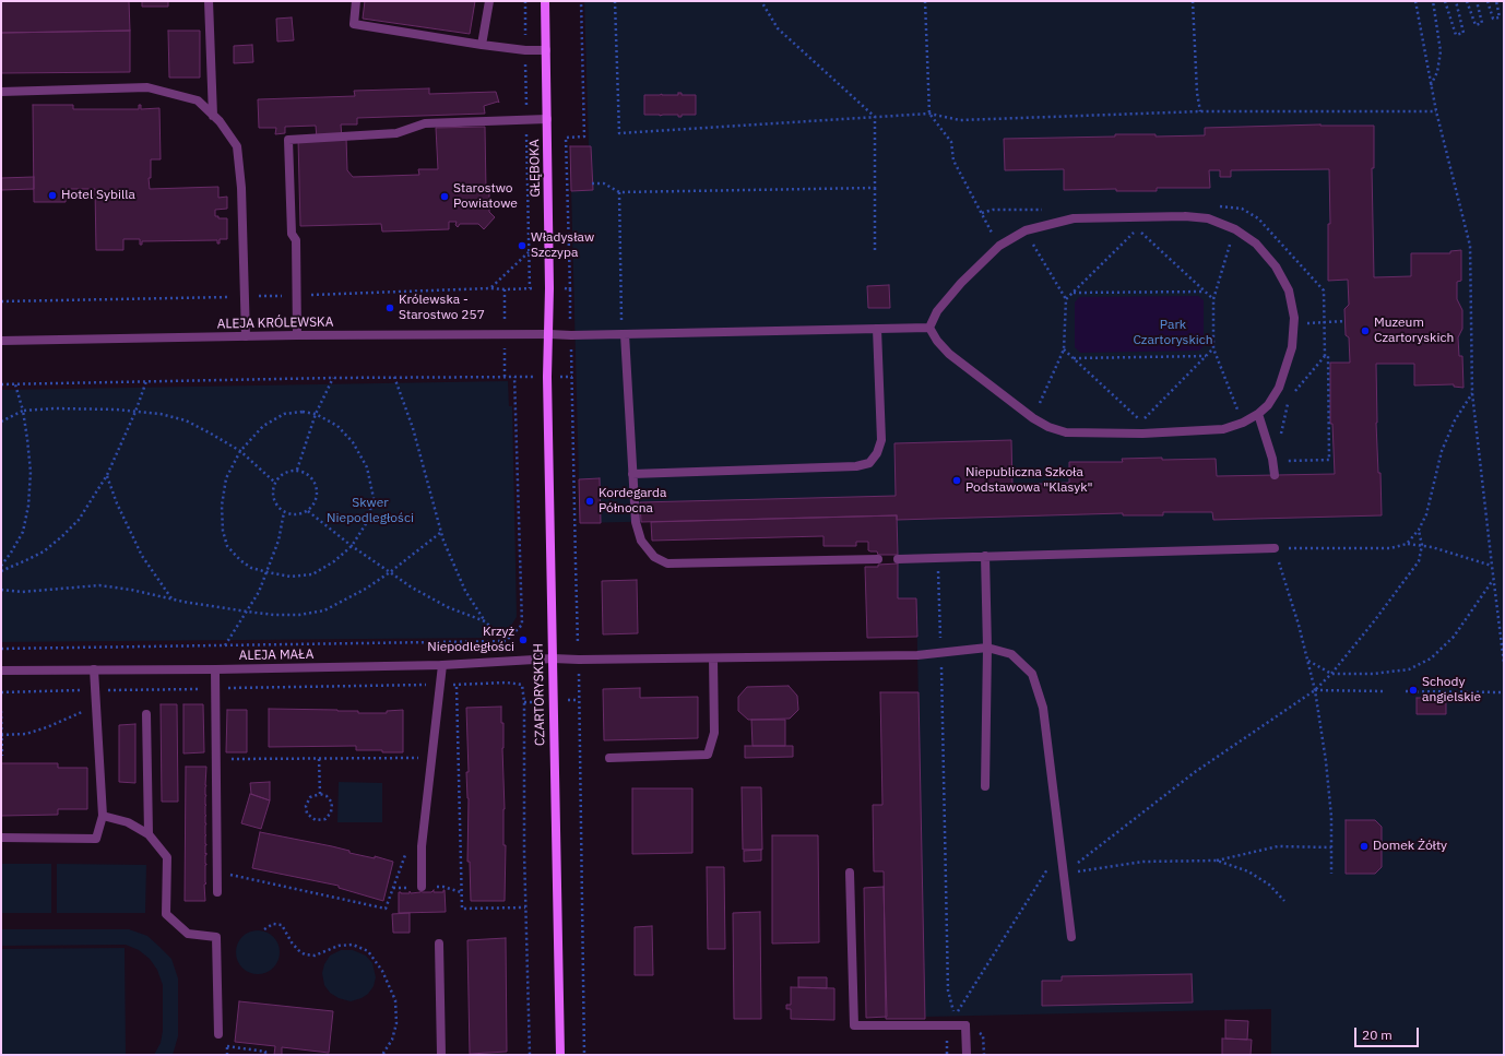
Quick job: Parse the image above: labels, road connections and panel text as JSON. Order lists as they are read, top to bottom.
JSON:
{
  "streets": {
    "main road": ["GŁĘBOKA", "CZARTORYSKICH"],
    "street": ["ALEJA KRÓLEWSKA", "ALEJA MAŁA"]
  },
  "crossings": [
    ["GŁĘBOKA", "ALEJA KRÓLEWSKA"],
    ["GŁĘBOKA", "CZARTORYSKICH"],
    ["ALEJA KRÓLEWSKA", "CZARTORYSKICH"],
    ["ALEJA MAŁA", "CZARTORYSKICH"]
  ],
  "parks": ["Park Czartoryskich", "Skwer Niepodległości"],
  "places": [
    "Hotel Sybilla",
    "Starostwo Powiatowe",
    "Władysław Szczypa",
    "Królewska - Starostwo 257",
    "Muzeum Czartoryskich",
    "Niepubliczna Szkoła Podstawowa \"Klasyk\"",
    "Kordegarda Północna",
    "Krzyż Niepodległości",
    "Schody angielskie",
    "Domek Żółty"
  ],
  "scale_bar": "20 m"
}
